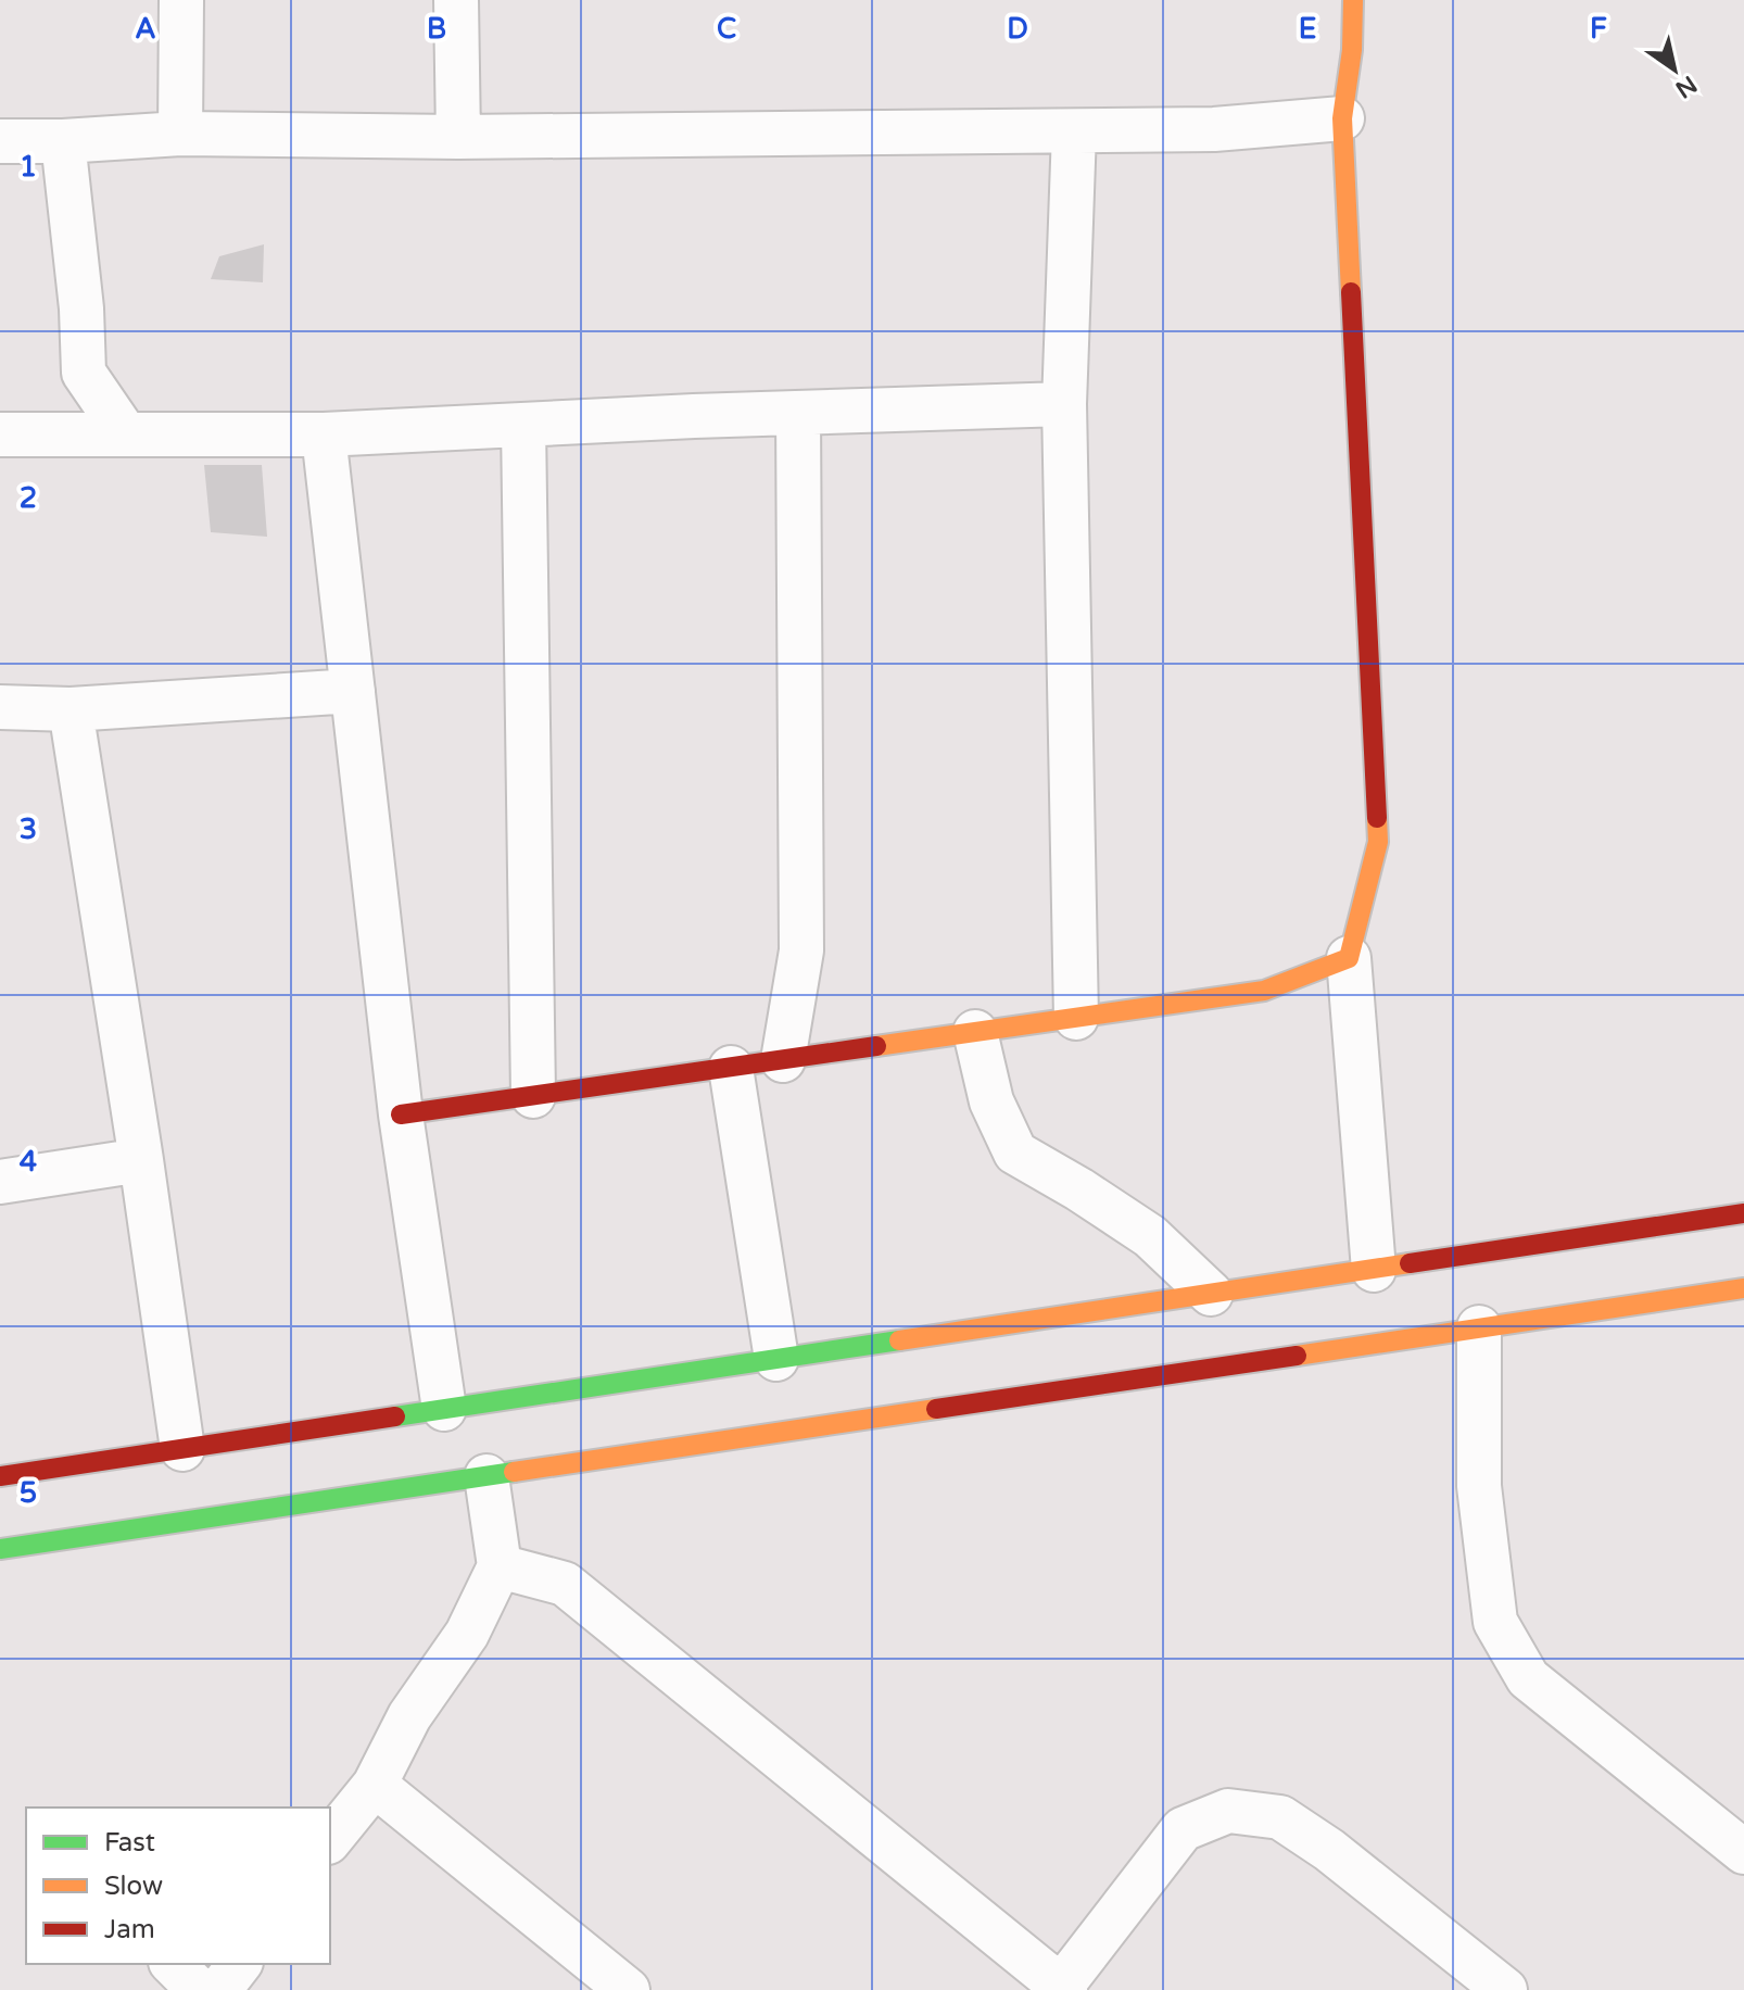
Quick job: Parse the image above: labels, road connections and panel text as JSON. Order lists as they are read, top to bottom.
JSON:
{
  "legend": ["Fast", "Slow", "Jam"],
  "north": "bottom right",
  "grid": {
    "columns": [
      "A",
      "B",
      "C",
      "D",
      "E",
      "F"
    ],
    "rows": [
      "1",
      "2",
      "3",
      "4",
      "5"
    ]
  }
}
